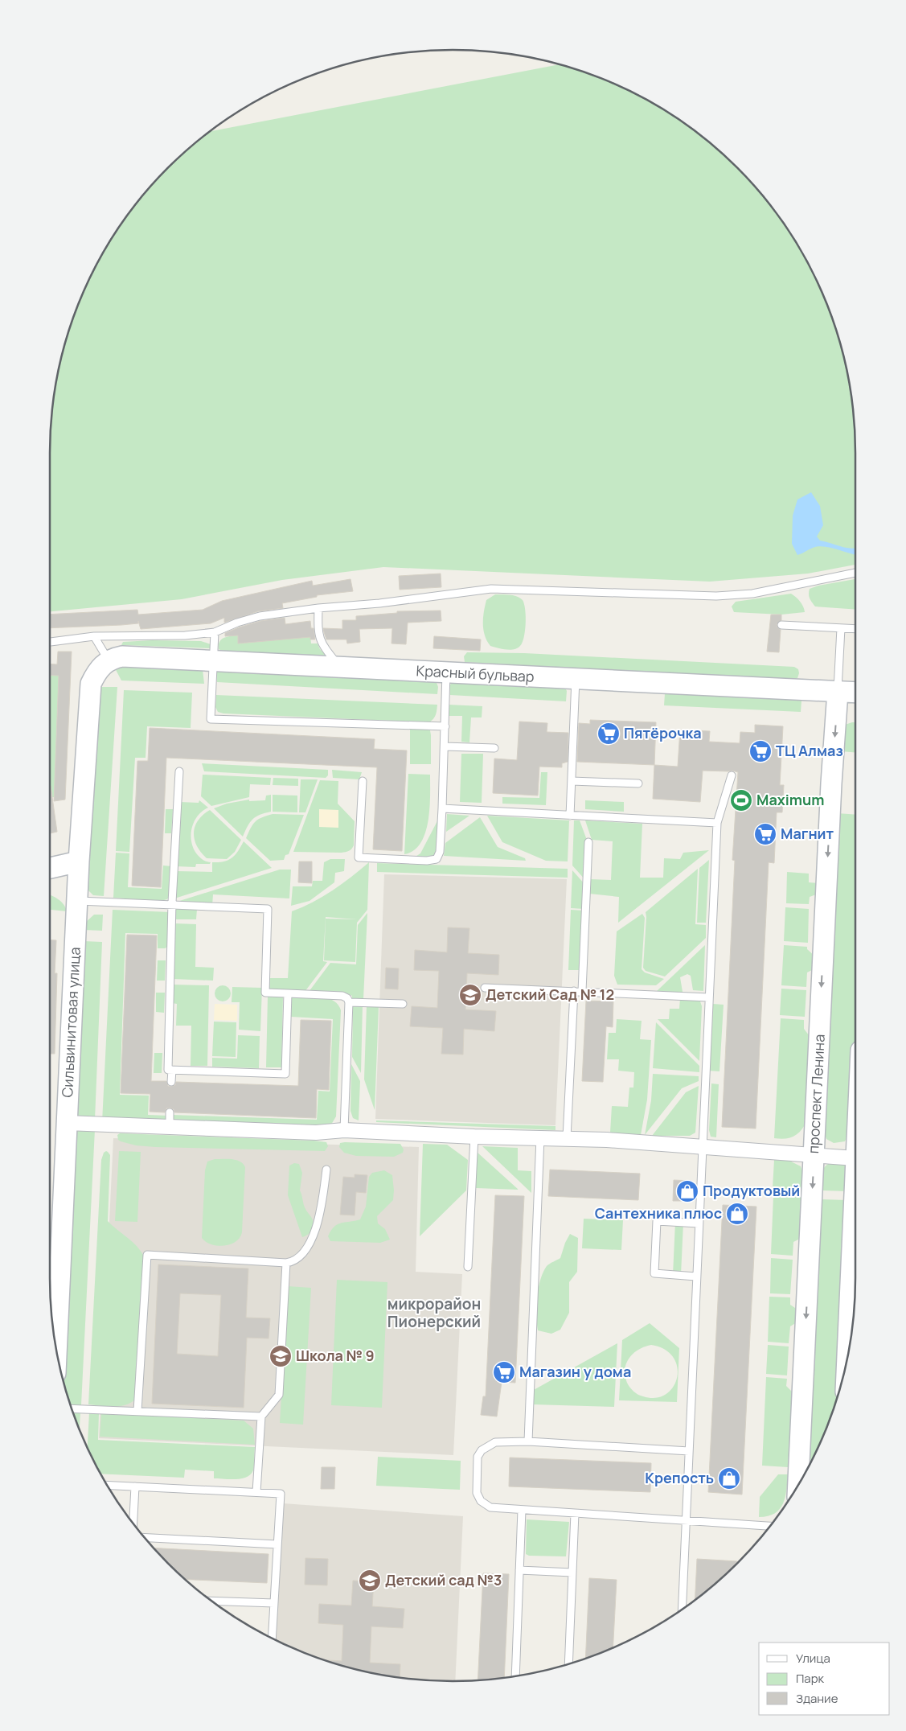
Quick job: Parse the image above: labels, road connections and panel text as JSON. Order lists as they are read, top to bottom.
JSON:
{
  "streets": {
    "street": ["Красный бульвар", "Сильвинитовая улица", "проспект Ленина"]
  },
  "crossings": [
    ["Красный бульвар", "Сильвинитовая улица"],
    ["Красный бульвар", "проспект Ленина"]
  ],
  "one_way": ["проспект Ленина"],
  "districts": ["микрорайон Пионерский"],
  "places": {
    "supermarket": [
      "Пятёрочка",
      "ТЦ Алмаз",
      "Магнит",
      "Магазин у дома"
    ],
    "sports": ["Maximum"],
    "school or university": ["Детский Сад № 12", "Школа № 9", "Детский сад №3"],
    "shop": ["Продуктовый", "Сантехника плюс", "Крепость"]
  },
  "legend": ["Улица", "Парк", "Здание"]
}
